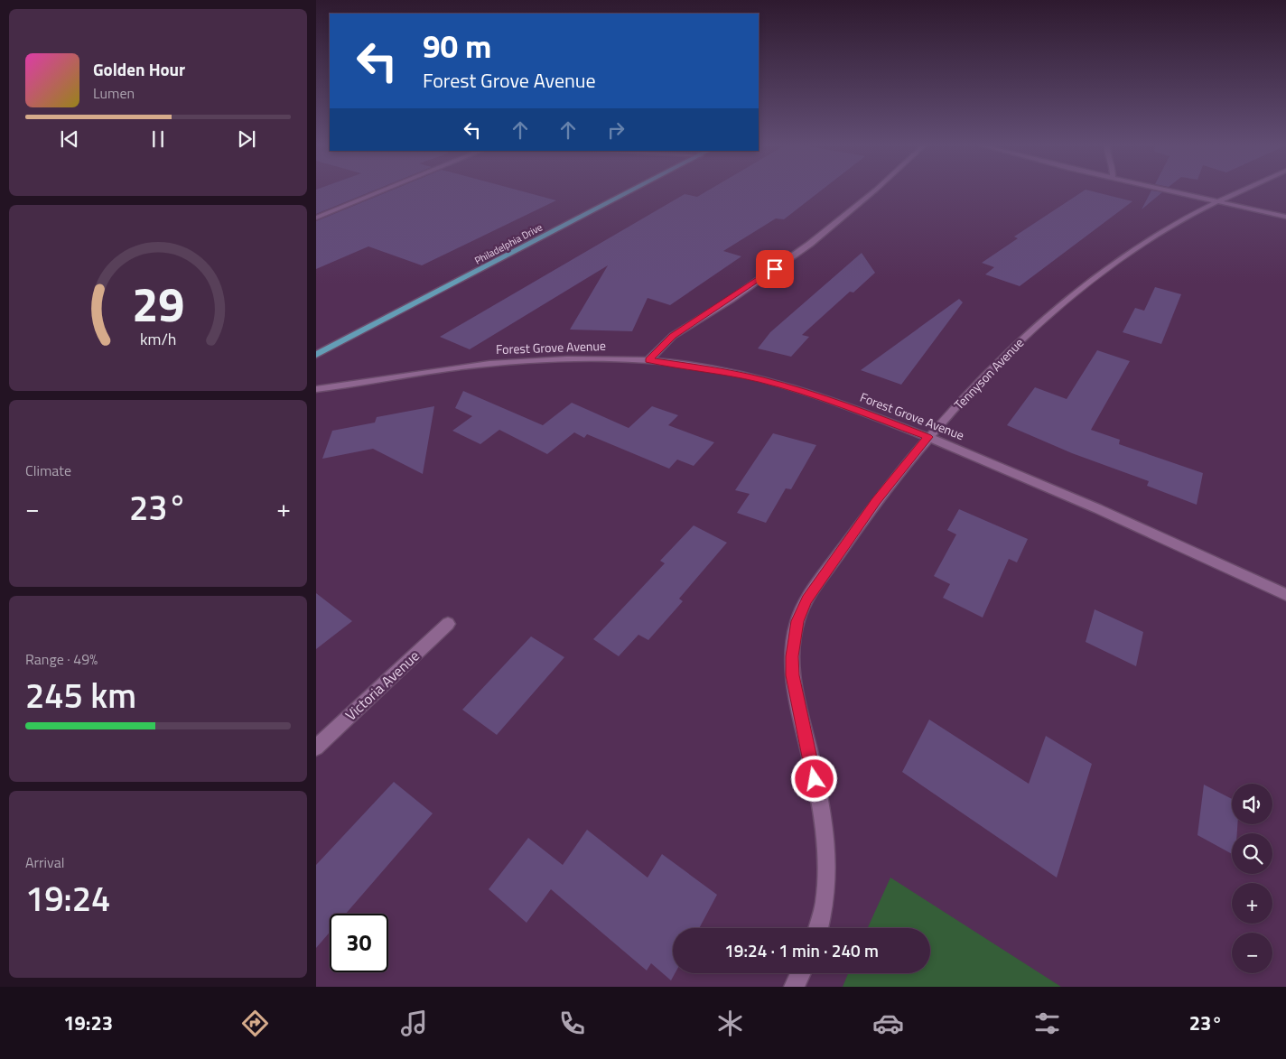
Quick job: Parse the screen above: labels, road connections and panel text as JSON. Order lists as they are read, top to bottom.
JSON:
{
  "streets": {
    "main road": ["Philadelphia Drive"],
    "street": ["Forest Grove Avenue", "Tennyson Avenue", "Victoria Avenue"]
  },
  "crossings": [
    ["Forest Grove Avenue", "Tennyson Avenue"]
  ],
  "page": {
    "turn": ["90 m", "Forest Grove Avenue"],
    "song": ["Golden Hour", "Lumen"],
    "tile": [
      "Climate",
      ["Range · 49%", "245 km"],
      ["Arrival", "19:24"]
    ],
    "heat": ["−", "23°", "+"],
    "map_buttons": ["+", "−"],
    "limit": "30",
    "trip": "19:24 · 1 min · 240 m",
    "tabs": ["19:23", "23°"],
    "gauge": ["29", "km/h"]
  }
}
